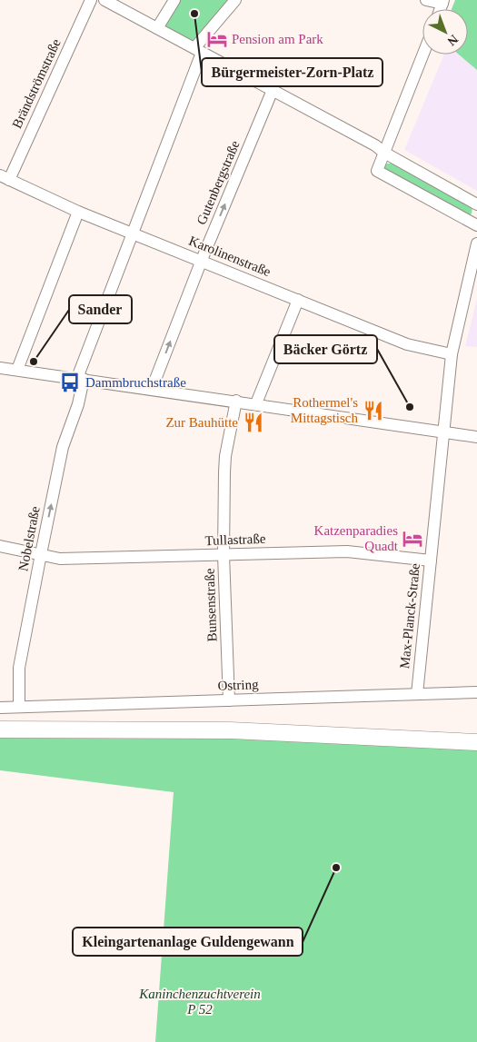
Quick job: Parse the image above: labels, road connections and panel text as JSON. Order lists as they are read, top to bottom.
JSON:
{
  "streets": {
    "street": [
      "Brändströmstraße",
      "Gutenbergstraße",
      "Karolinenstraße",
      "Nobelstraße",
      "Tullastraße",
      "Bunsenstraße",
      "Max-Planck-Straße",
      "Ostring"
    ]
  },
  "crossings": [
    ["Brändströmstraße", "Karolinenstraße"],
    ["Gutenbergstraße", "Karolinenstraße"],
    ["Karolinenstraße", "Max-Planck-Straße"],
    ["Nobelstraße", "Tullastraße"],
    ["Nobelstraße", "Ostring"],
    ["Tullastraße", "Bunsenstraße"],
    ["Tullastraße", "Max-Planck-Straße"],
    ["Bunsenstraße", "Ostring"],
    ["Max-Planck-Straße", "Ostring"]
  ],
  "one_way": ["Nobelstraße"],
  "parks": ["Kaninchenzuchtverein P 52"],
  "places": {
    "other": [
      "Bürgermeister-Zorn-Platz",
      "Sander",
      "Bäcker Görtz",
      "Kleingartenanlage Guldengewann"
    ],
    "hotel": ["Pension am Park", "Katzenparadies Quadt"],
    "bus stop": ["Dammbruchstraße"],
    "restaurant": ["Rothermel's Mittagstisch", "Zur Bauhütte"]
  },
  "north": "bottom right"
}
